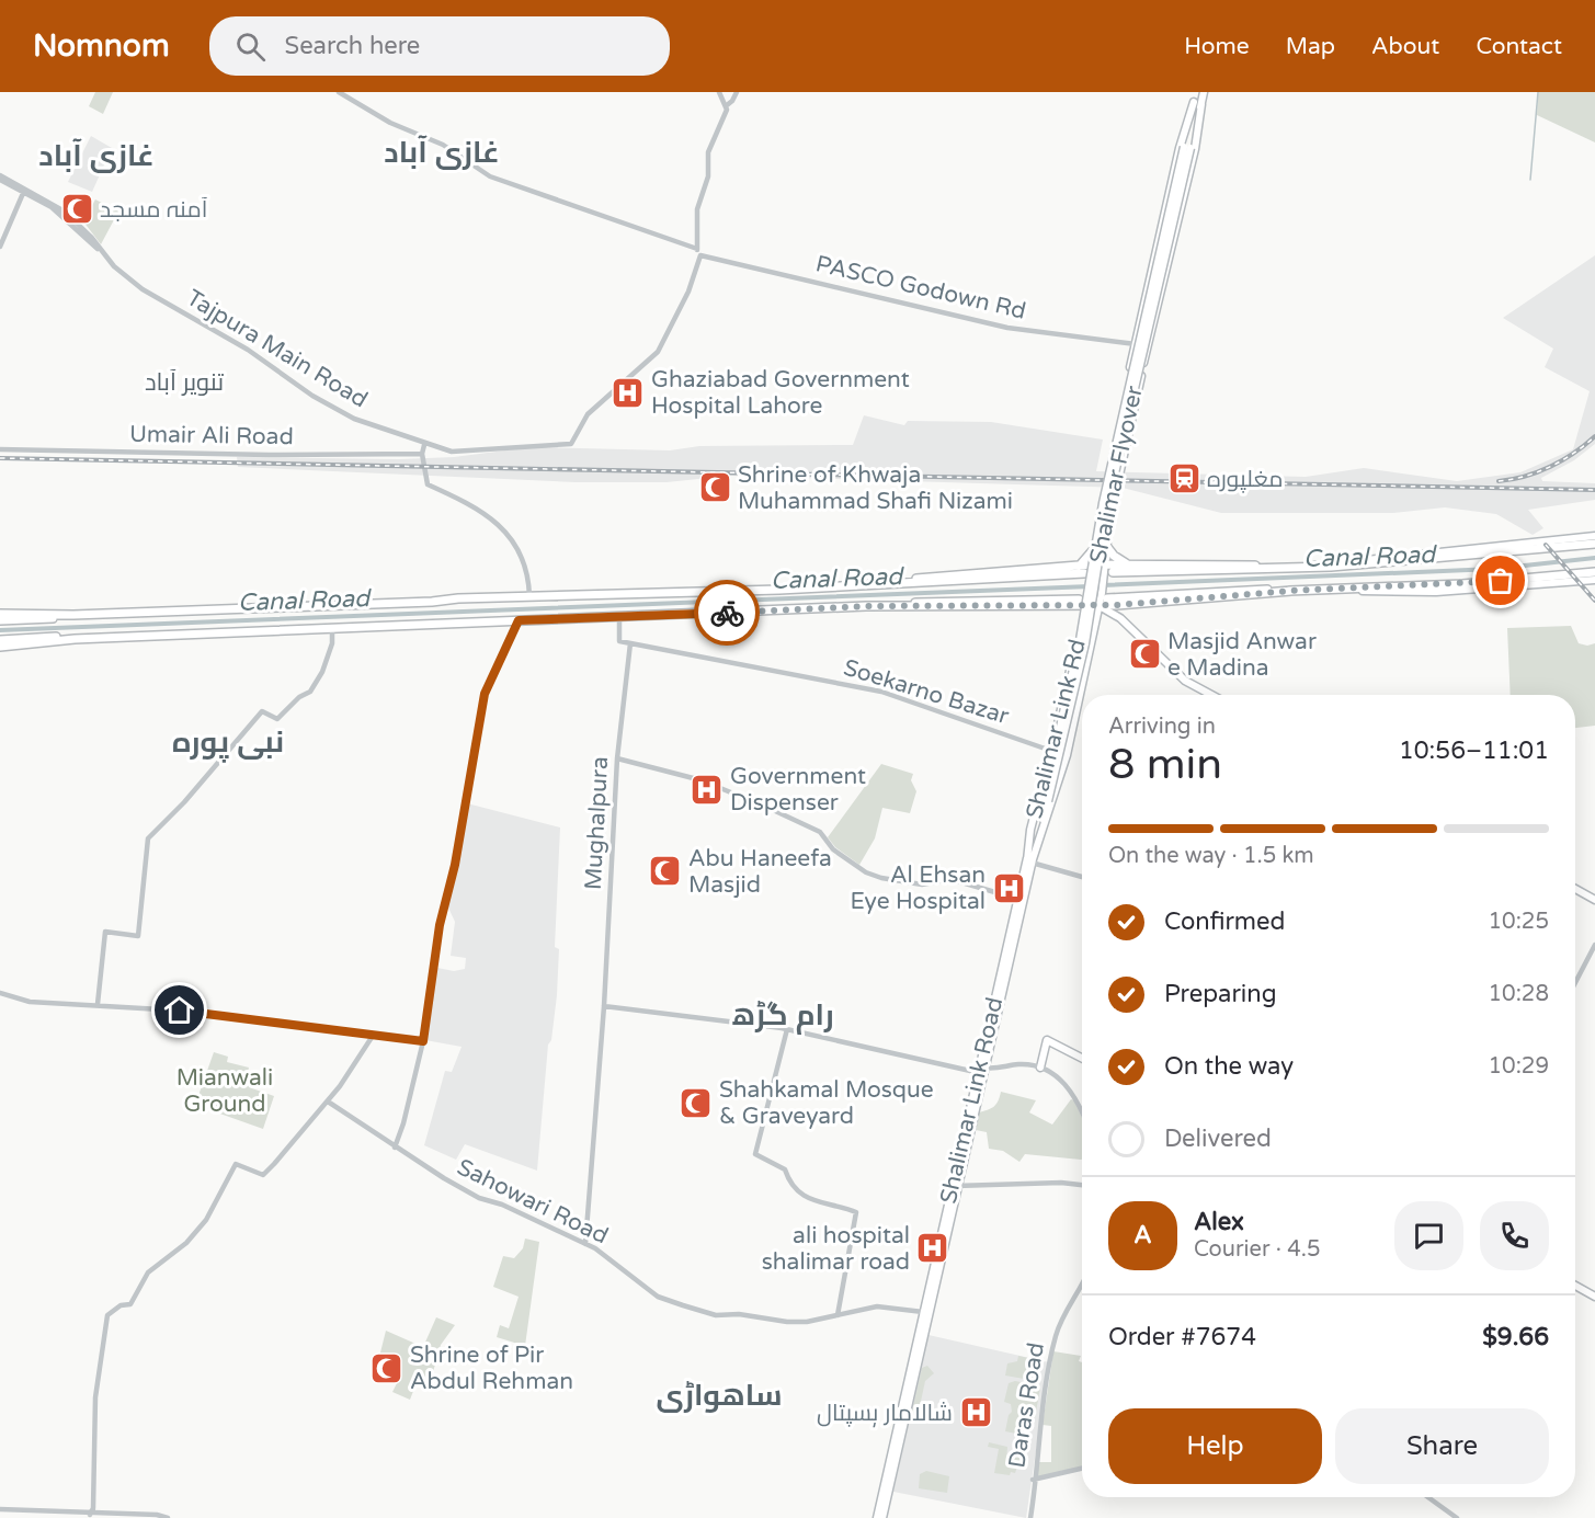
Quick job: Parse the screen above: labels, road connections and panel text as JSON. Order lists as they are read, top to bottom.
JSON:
{
  "streets": {
    "main road": ["Shalimar Flyover", "Shalimar Link Rd", "Shalimar Link Road"],
    "street": [
      "PASCO Godown Rd",
      "Tajpura Main Road",
      "Umair Ali Road",
      "Soekarno Bazar",
      "Mughalpura",
      "Sahowari Road",
      "Daras Road"
    ]
  },
  "crossings": [
    ["PASCO Godown Rd", "Tajpura Main Road"],
    ["Shalimar Flyover", "Shalimar Link Rd"],
    ["Soekarno Bazar", "Shalimar Link Rd"],
    ["Soekarno Bazar", "Mughalpura"],
    ["Shalimar Link Rd", "Shalimar Link Road"],
    ["Mughalpura", "Sahowari Road"],
    ["Shalimar Link Road", "Sahowari Road"]
  ],
  "districts": [
    "غازى آباد",
    "غازى آباد",
    "تنویر آباد",
    "نبی پورہ",
    "رام گڑھ",
    "ساھواڑی"
  ],
  "water": ["Canal Road"],
  "parks": ["Mianwali Ground"],
  "places": {
    "mosque": [
      "آمنہ مسجد",
      "Shrine of Khwaja Muhammad Shafi Nizami",
      "Masjid Anwar e Madina",
      "Abu Haneefa Masjid",
      "Shahkamal Mosque & Graveyard",
      "Shrine of Pir Abdul Rehman"
    ],
    "hospital": [
      "Ghaziabad Government Hospital Lahore",
      "Government Dispenser",
      "Al Ehsan Eye Hospital",
      "ali hospital shalimar road",
      "شالامار ہسپتال"
    ],
    "station": ["مغلپورہ"]
  },
  "page": {
    "header": "Nomnom",
    "search": "Search here",
    "nav": [
      "Home",
      "Map",
      "About",
      "Contact"
    ],
    "heading": ["8 min", "Arriving in", "10:56–11:01"],
    "panel": [
      "Alex",
      "Courier · 4.5",
      "Order #7674",
      "$9.66"
    ],
    "bar": "On the way · 1.5 km",
    "list": [
      ["Confirmed", "10:25"],
      ["Preparing", "10:28"],
      ["On the way", "10:29"],
      "Delivered"
    ],
    "round": "A",
    "buttons": ["Help", "Share"]
  }
}
